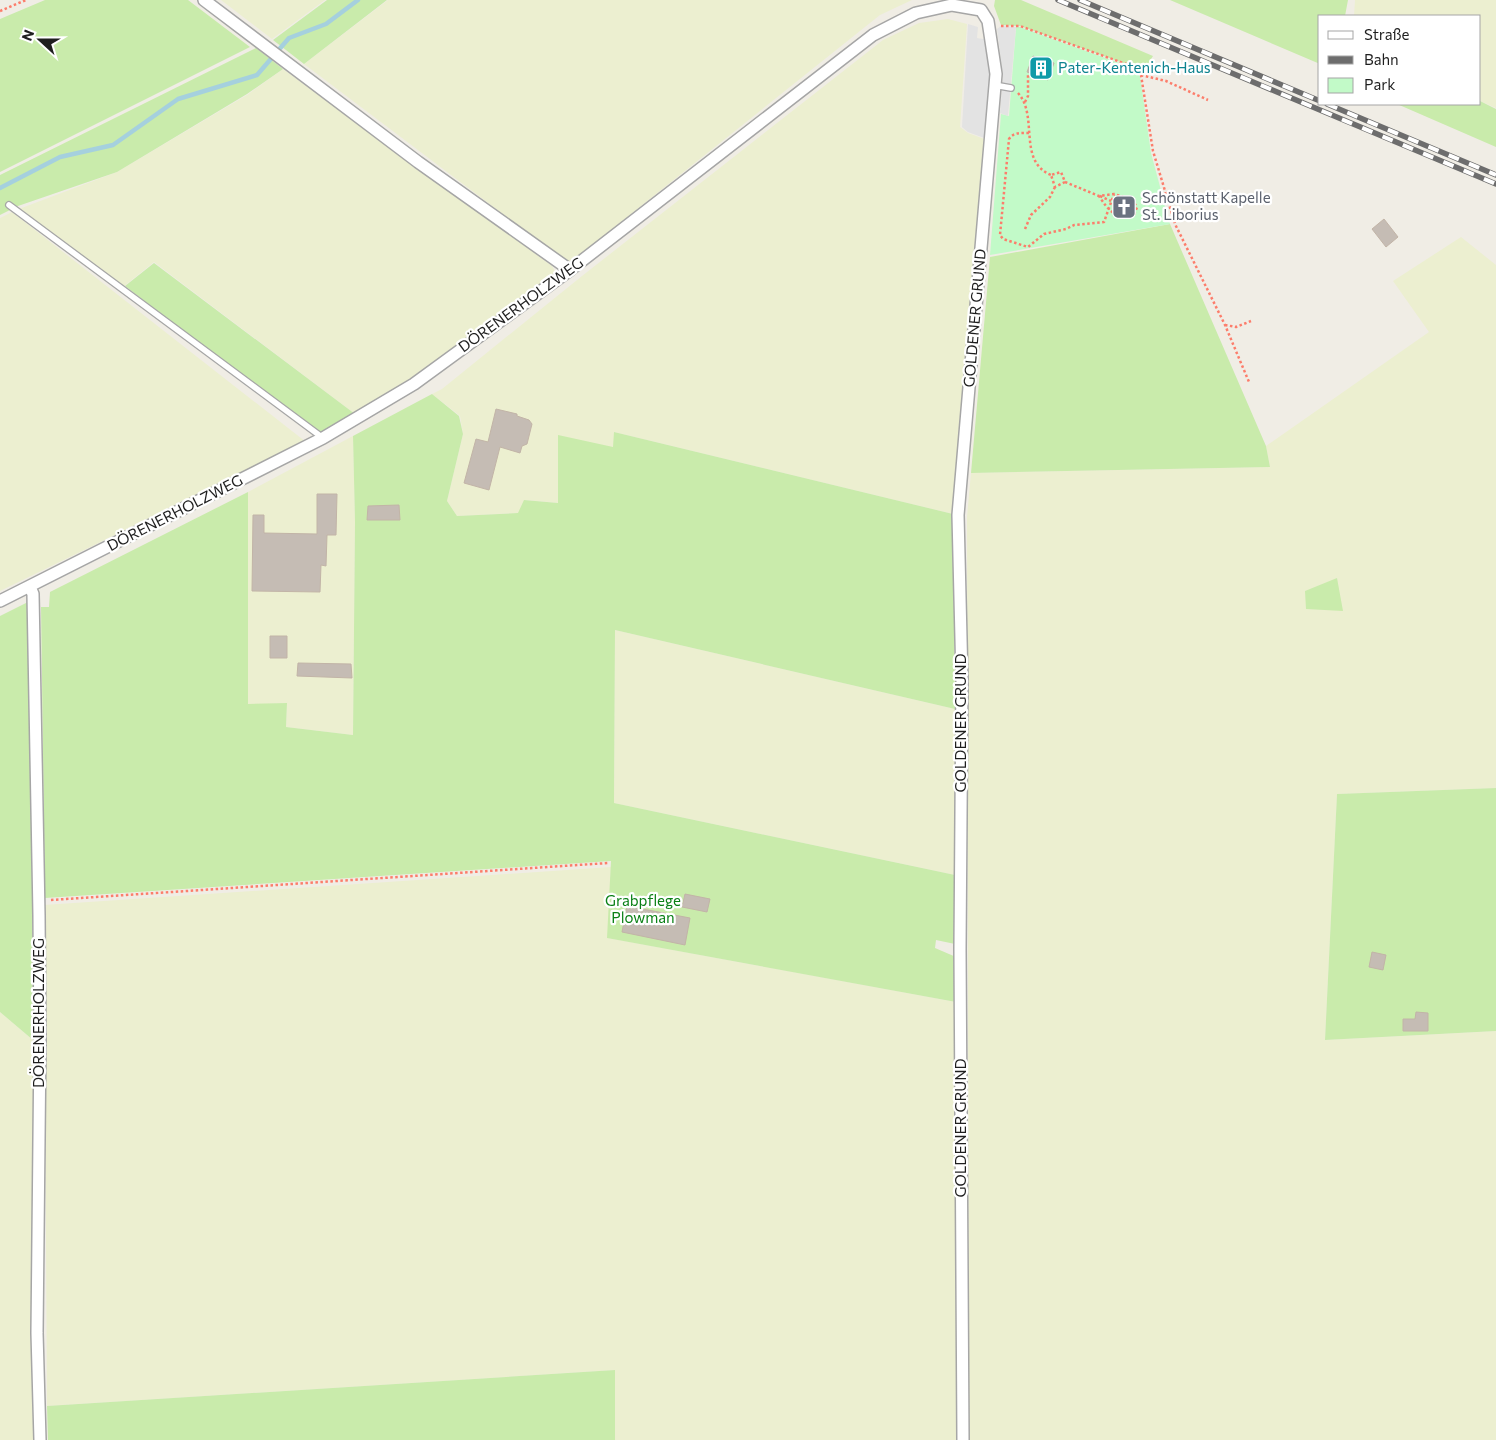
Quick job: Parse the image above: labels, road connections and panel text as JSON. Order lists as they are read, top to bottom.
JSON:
{
  "streets": {
    "street": ["DÖRENERHOLZWEG", "GOLDENER GRUND"]
  },
  "crossings": [
    ["DÖRENERHOLZWEG", "GOLDENER GRUND"]
  ],
  "parks": ["Grabpflege Plowman"],
  "places": {
    "building": ["Pater-Kentenich-Haus"],
    "church": ["Schönstatt Kapelle St. Liborius"]
  },
  "legend": ["Straße", "Bahn", "Park"],
  "north": "left"
}
